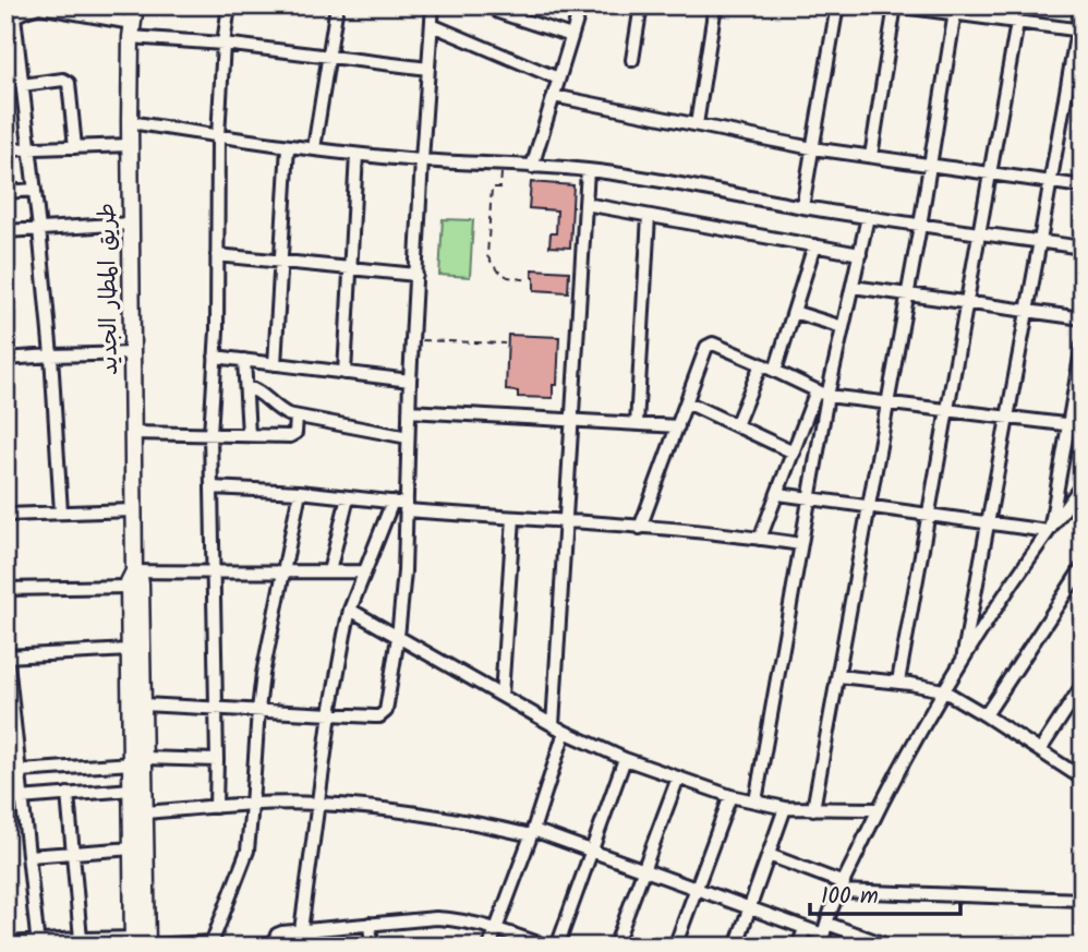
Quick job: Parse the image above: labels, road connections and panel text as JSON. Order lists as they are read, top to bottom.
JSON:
{
  "streets": {
    "street": ["طريق المطار الجديد"]
  },
  "scale_bar": "100 m"
}
